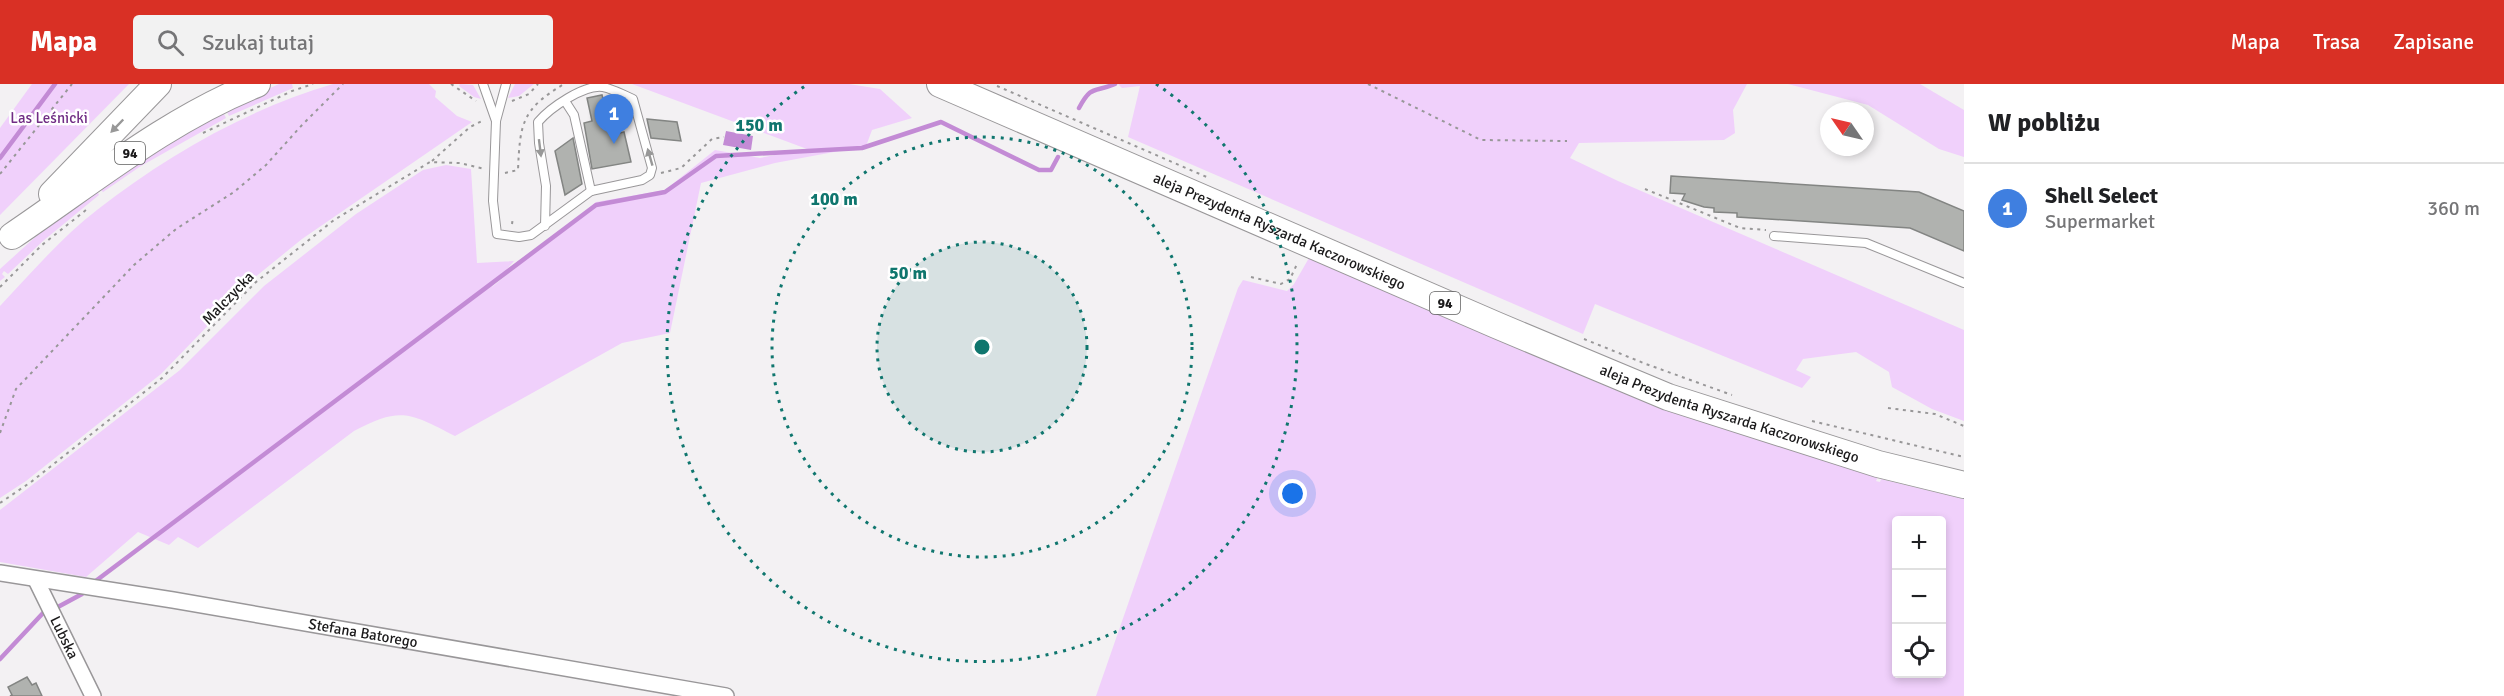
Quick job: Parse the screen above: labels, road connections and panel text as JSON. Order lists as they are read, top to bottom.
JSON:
{
  "streets": {
    "main road": ["94", "aleja Prezydenta Ryszarda Kaczorowskiego"],
    "street": ["Stefana Batorego", "Lubska"],
    "path": ["Malczycka"]
  },
  "crossings": [
    ["Stefana Batorego", "Lubska"]
  ],
  "parks": ["Las Leśnicki"],
  "north": "top left",
  "page": {
    "header": "Mapa",
    "search": "Szukaj tutaj",
    "nav": ["Mapa", "Trasa", "Zapisane"],
    "heading": "W pobliżu",
    "pins": "1",
    "list": [
      {
        "mark": "1",
        "name": "Shell Select",
        "note": "Supermarket",
        "value": "360 m"
      }
    ],
    "map_buttons": ["+", "−"]
  },
  "rings": ["150 m", "100 m", "50 m"]
}
